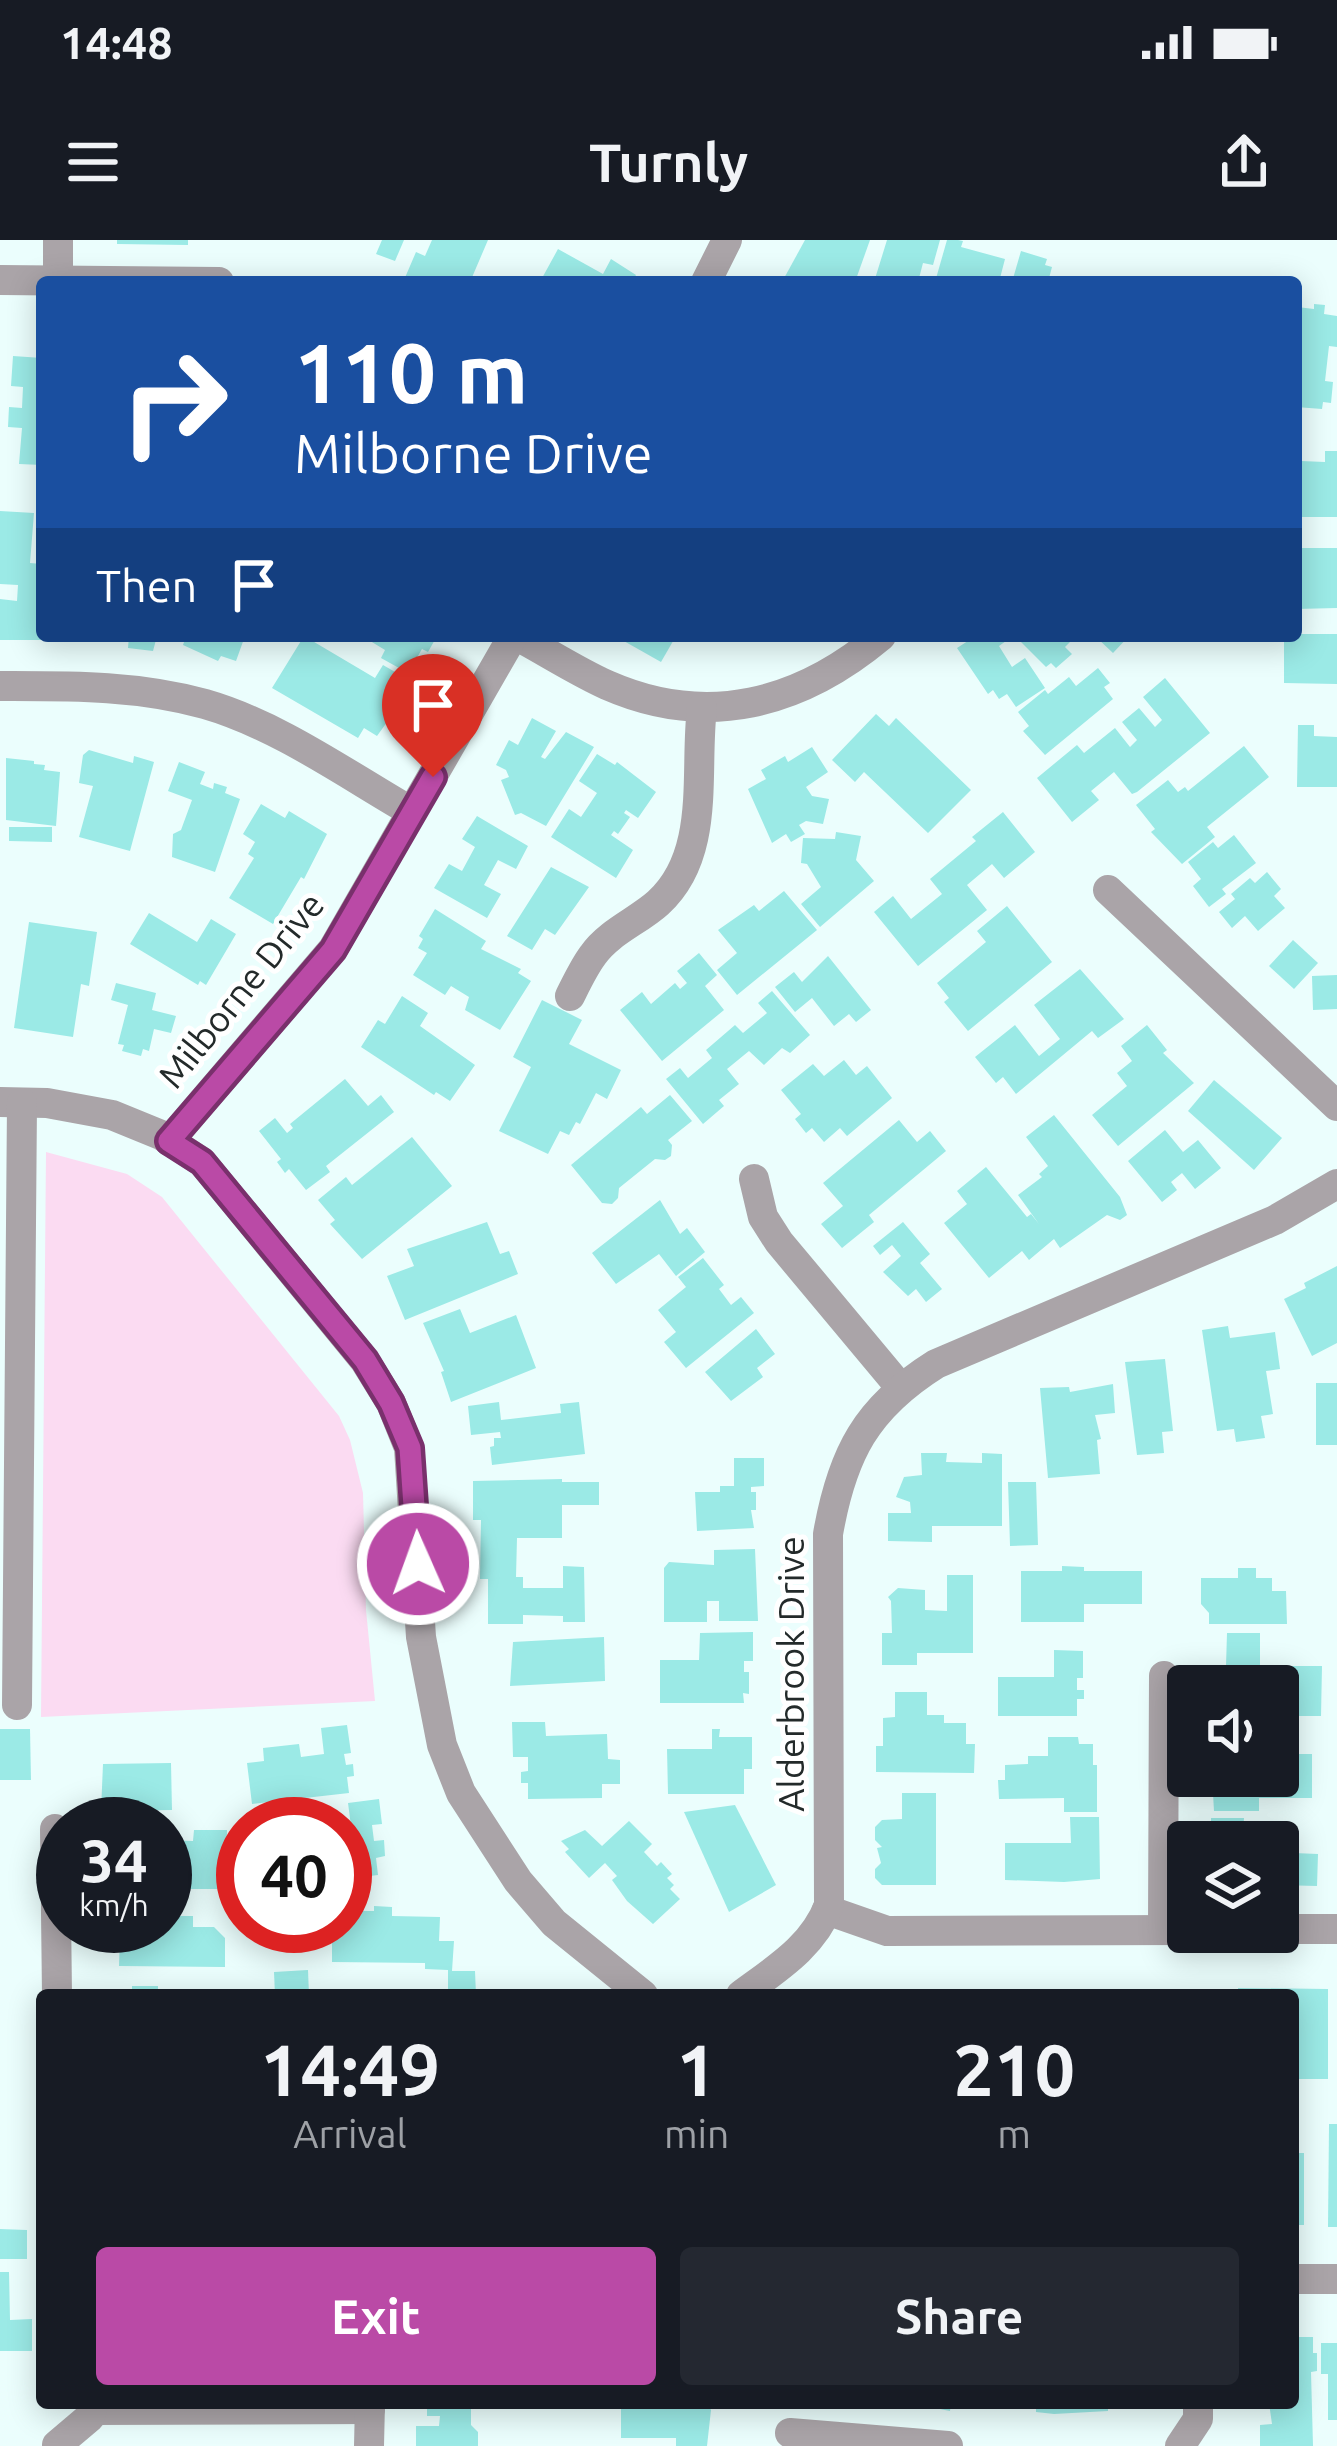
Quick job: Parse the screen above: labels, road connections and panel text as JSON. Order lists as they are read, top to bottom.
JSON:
{
  "streets": {
    "street": ["Milborne Drive", "Alderbrook Drive"]
  },
  "page": {
    "status": "14:48",
    "header": "Turnly",
    "turn": ["110 m", "Milborne Drive"],
    "then": "Then",
    "speed": "34 km/h",
    "limit": "40",
    "eta": [
      "14:49",
      "Arrival",
      "1",
      "min",
      "210",
      "m"
    ],
    "buttons": ["Exit", "Share"]
  }
}
